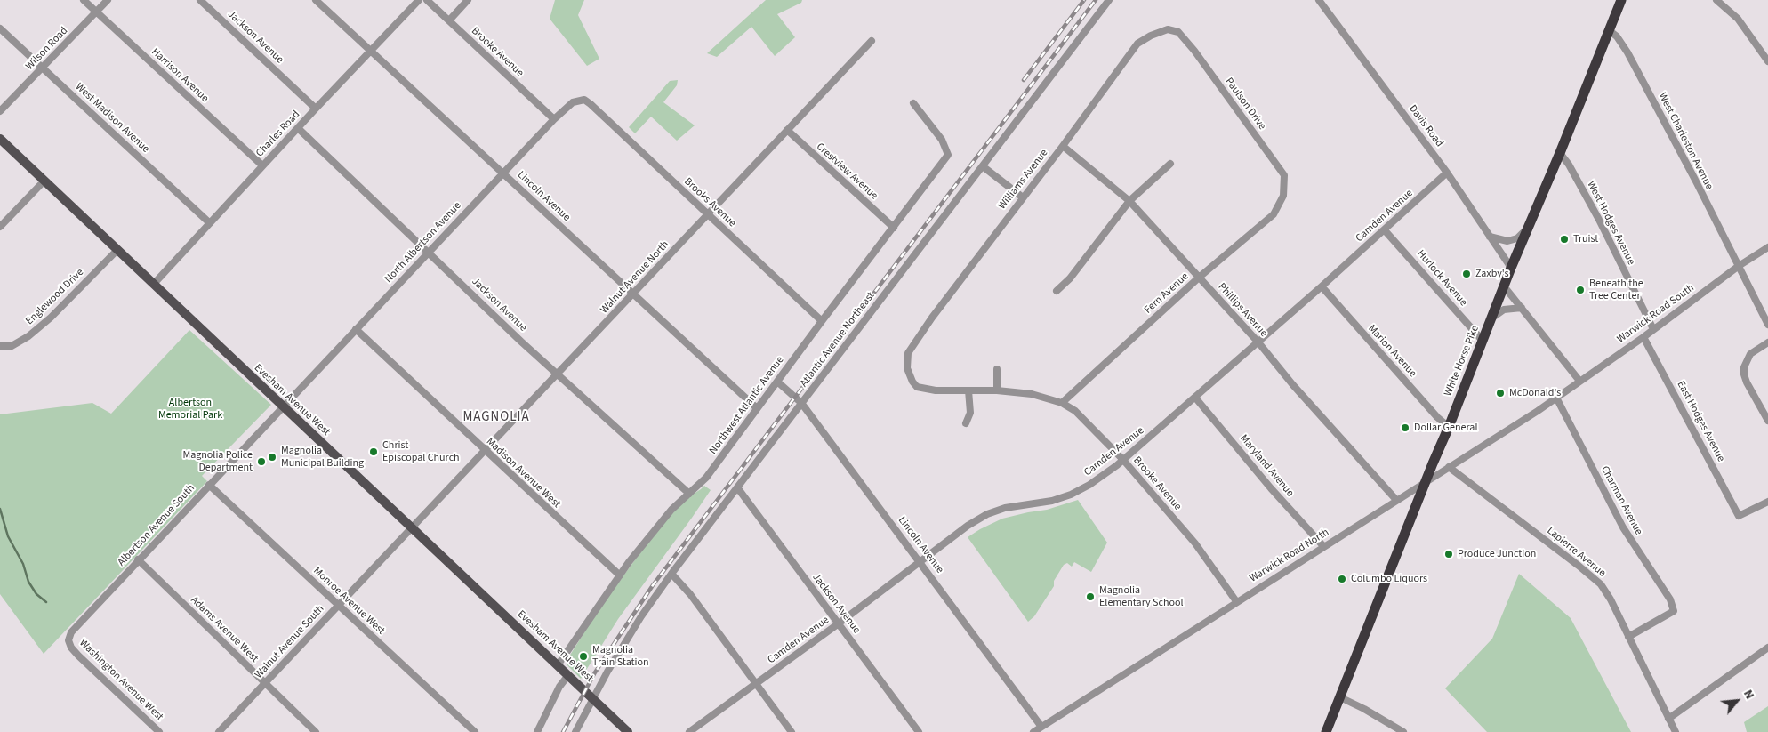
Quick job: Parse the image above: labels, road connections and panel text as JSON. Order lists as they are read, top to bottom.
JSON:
{
  "streets": {
    "highway": ["White Horse Pike"],
    "main road": ["Evesham Avenue West"],
    "street": [
      "Jackson Avenue",
      "Wilson Road",
      "Brooke Avenue",
      "Harrison Avenue",
      "Paulson Drive",
      "West Madison Avenue",
      "Davis Road",
      "Charles Road",
      "West Charleston Avenue",
      "Crestview Avenue",
      "Williams Avenue",
      "Lincoln Avenue",
      "Brooks Avenue",
      "Camden Avenue",
      "West Hodges Avenue",
      "North Albertson Avenue",
      "Walnut Avenue North",
      "Hurlock Avenue",
      "Fern Avenue",
      "Englewood Drive",
      "Phillips Avenue",
      "Warwick Road South",
      "Atlantic Avenue Northeast",
      "Marion Avenue",
      "Northwest Atlantic Avenue",
      "East Hodges Avenue",
      "Maryland Avenue",
      "Madison Avenue West",
      "Charman Avenue",
      "Albertson Avenue South",
      "Lapierre Avenue",
      "Warwick Road North",
      "Monroe Avenue West",
      "Adams Avenue West",
      "Walnut Avenue South",
      "Washington Avenue West"
    ]
  },
  "crossings": [
    ["Jackson Avenue", "Charles Road"],
    ["Jackson Avenue", "Camden Avenue"],
    ["Jackson Avenue", "North Albertson Avenue"],
    ["Jackson Avenue", "Walnut Avenue North"],
    ["Jackson Avenue", "Atlantic Avenue Northeast"],
    ["Jackson Avenue", "Northwest Atlantic Avenue"],
    ["Wilson Road", "Harrison Avenue"],
    ["Wilson Road", "West Madison Avenue"],
    ["Brooke Avenue", "Williams Avenue"],
    ["Brooke Avenue", "Camden Avenue"],
    ["Brooke Avenue", "North Albertson Avenue"],
    ["Brooke Avenue", "Fern Avenue"],
    ["Brooke Avenue", "Warwick Road North"],
    ["Harrison Avenue", "Charles Road"],
    ["Paulson Drive", "Williams Avenue"],
    ["Paulson Drive", "Fern Avenue"],
    ["West Madison Avenue", "Charles Road"],
    ["Davis Road", "Camden Avenue"],
    ["Davis Road", "White Horse Pike"],
    ["Charles Road", "Lincoln Avenue"],
    ["Charles Road", "Evesham Avenue West"],
    ["West Charleston Avenue", "Warwick Road South"],
    ["West Charleston Avenue", "White Horse Pike"],
    ["Crestview Avenue", "Walnut Avenue North"],
    ["Crestview Avenue", "Northwest Atlantic Avenue"],
    ["Williams Avenue", "Phillips Avenue"],
    ["Lincoln Avenue", "Camden Avenue"],
    ["Lincoln Avenue", "North Albertson Avenue"],
    ["Lincoln Avenue", "Walnut Avenue North"],
    ["Lincoln Avenue", "Atlantic Avenue Northeast"],
    ["Lincoln Avenue", "Northwest Atlantic Avenue"],
    ["Lincoln Avenue", "Warwick Road North"],
    ["Brooks Avenue", "North Albertson Avenue"],
    ["Brooks Avenue", "Walnut Avenue North"],
    ["Brooks Avenue", "Northwest Atlantic Avenue"],
    ["Camden Avenue", "Hurlock Avenue"],
    ["Camden Avenue", "Phillips Avenue"],
    ["Camden Avenue", "Marion Avenue"],
    ["Camden Avenue", "Maryland Avenue"],
    ["West Hodges Avenue", "Warwick Road South"],
    ["West Hodges Avenue", "White Horse Pike"],
    ["North Albertson Avenue", "Evesham Avenue West"],
    ["North Albertson Avenue", "Madison Avenue West"],
    ["North Albertson Avenue", "Albertson Avenue South"],
    ["Walnut Avenue North", "Evesham Avenue West"],
    ["Walnut Avenue North", "Madison Avenue West"],
    ["Walnut Avenue North", "Walnut Avenue South"],
    ["Hurlock Avenue", "White Horse Pike"],
    ["Fern Avenue", "Phillips Avenue"],
    ["Englewood Drive", "Evesham Avenue West"],
    ["Phillips Avenue", "Warwick Road North"],
    ["Warwick Road South", "East Hodges Avenue"],
    ["Warwick Road South", "Charman Avenue"],
    ["Warwick Road South", "Warwick Road North"],
    ["Atlantic Avenue Northeast", "Evesham Avenue West"],
    ["Marion Avenue", "White Horse Pike"],
    ["White Horse Pike", "Warwick Road North"],
    ["Evesham Avenue West", "Northwest Atlantic Avenue"],
    ["Evesham Avenue West", "Albertson Avenue South"],
    ["Evesham Avenue West", "Walnut Avenue South"],
    ["Northwest Atlantic Avenue", "Madison Avenue West"],
    ["Maryland Avenue", "Warwick Road North"],
    ["Charman Avenue", "Lapierre Avenue"],
    ["Charman Avenue", "Warwick Road North"],
    ["Albertson Avenue South", "Monroe Avenue West"],
    ["Albertson Avenue South", "Adams Avenue West"],
    ["Albertson Avenue South", "Washington Avenue West"],
    ["Lapierre Avenue", "Warwick Road North"],
    ["Monroe Avenue West", "Walnut Avenue South"],
    ["Adams Avenue West", "Walnut Avenue South"]
  ],
  "districts": ["MAGNOLIA"],
  "parks": ["Albertson Memorial Park"],
  "places": [
    "Truist",
    "Zaxby's",
    "Beneath the Tree Center",
    "McDonald's",
    "Dollar General",
    "Christ Episcopal Church",
    "Magnolia Municipal Building",
    "Magnolia Police Department",
    "Produce Junction",
    "Columbo Liquors",
    "Magnolia Elementary School",
    "Magnolia Train Station"
  ],
  "north": "top right"
}
